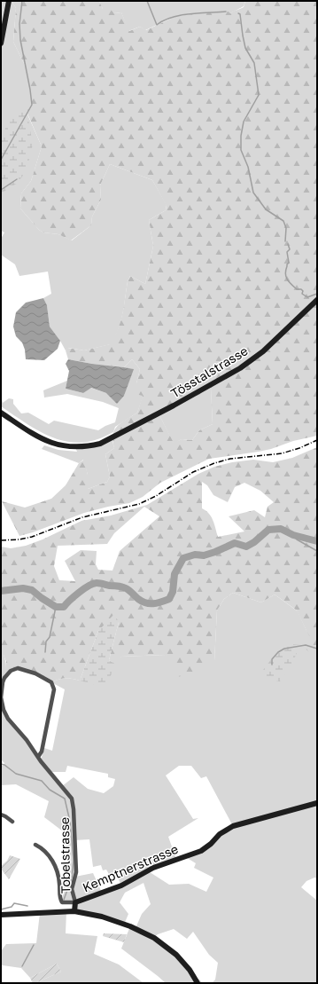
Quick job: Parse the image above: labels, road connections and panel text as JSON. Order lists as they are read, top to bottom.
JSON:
{
  "streets": {
    "street": ["Tösstalstrasse", "Tobelstrasse", "Kemptnerstrasse"]
  },
  "crossings": [
    ["Tobelstrasse", "Kemptnerstrasse"]
  ]
}
